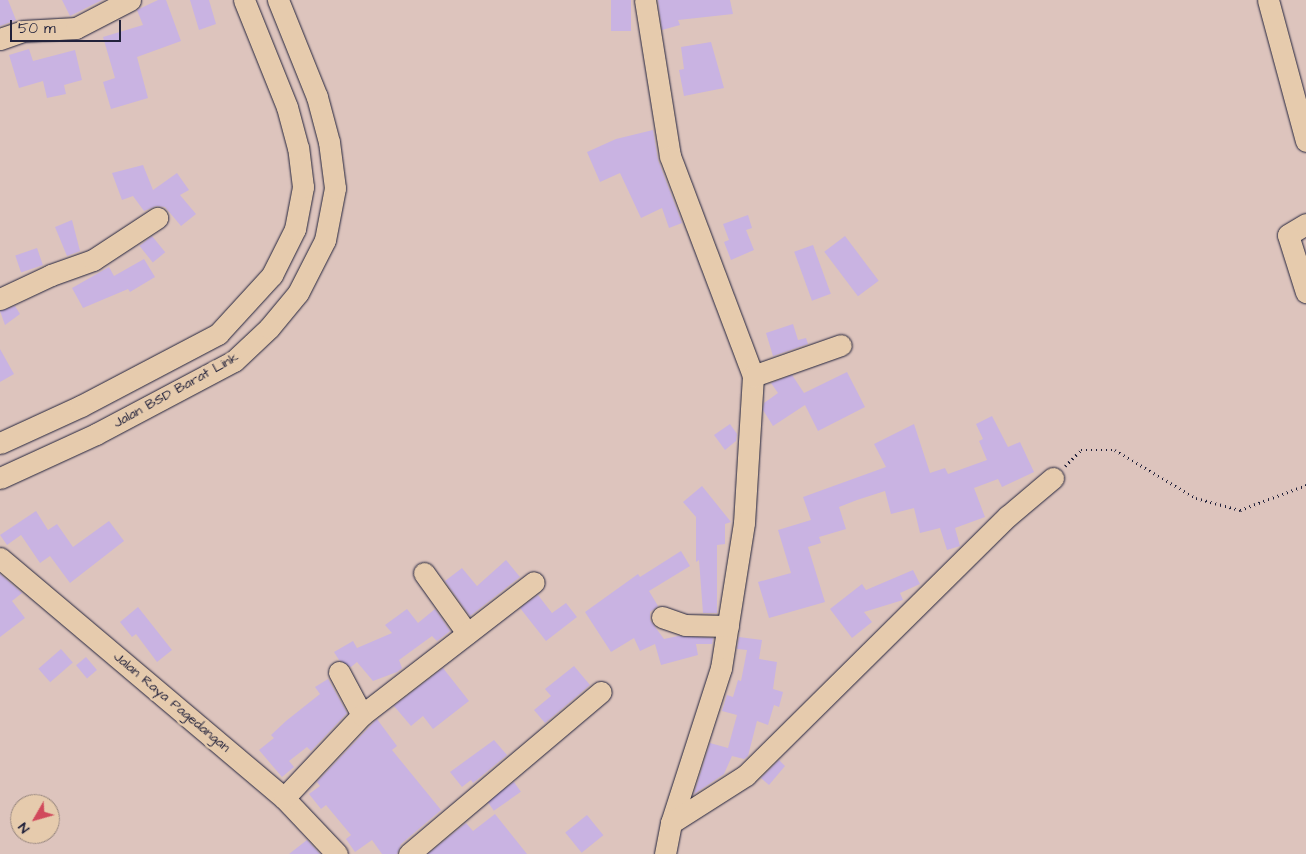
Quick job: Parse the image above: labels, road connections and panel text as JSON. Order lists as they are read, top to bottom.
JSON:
{
  "streets": {
    "street": ["Jalan BSD Barat Link", "Jalan Raya Pagedangan"]
  },
  "scale_bar": "50 m",
  "north": "bottom left"
}
